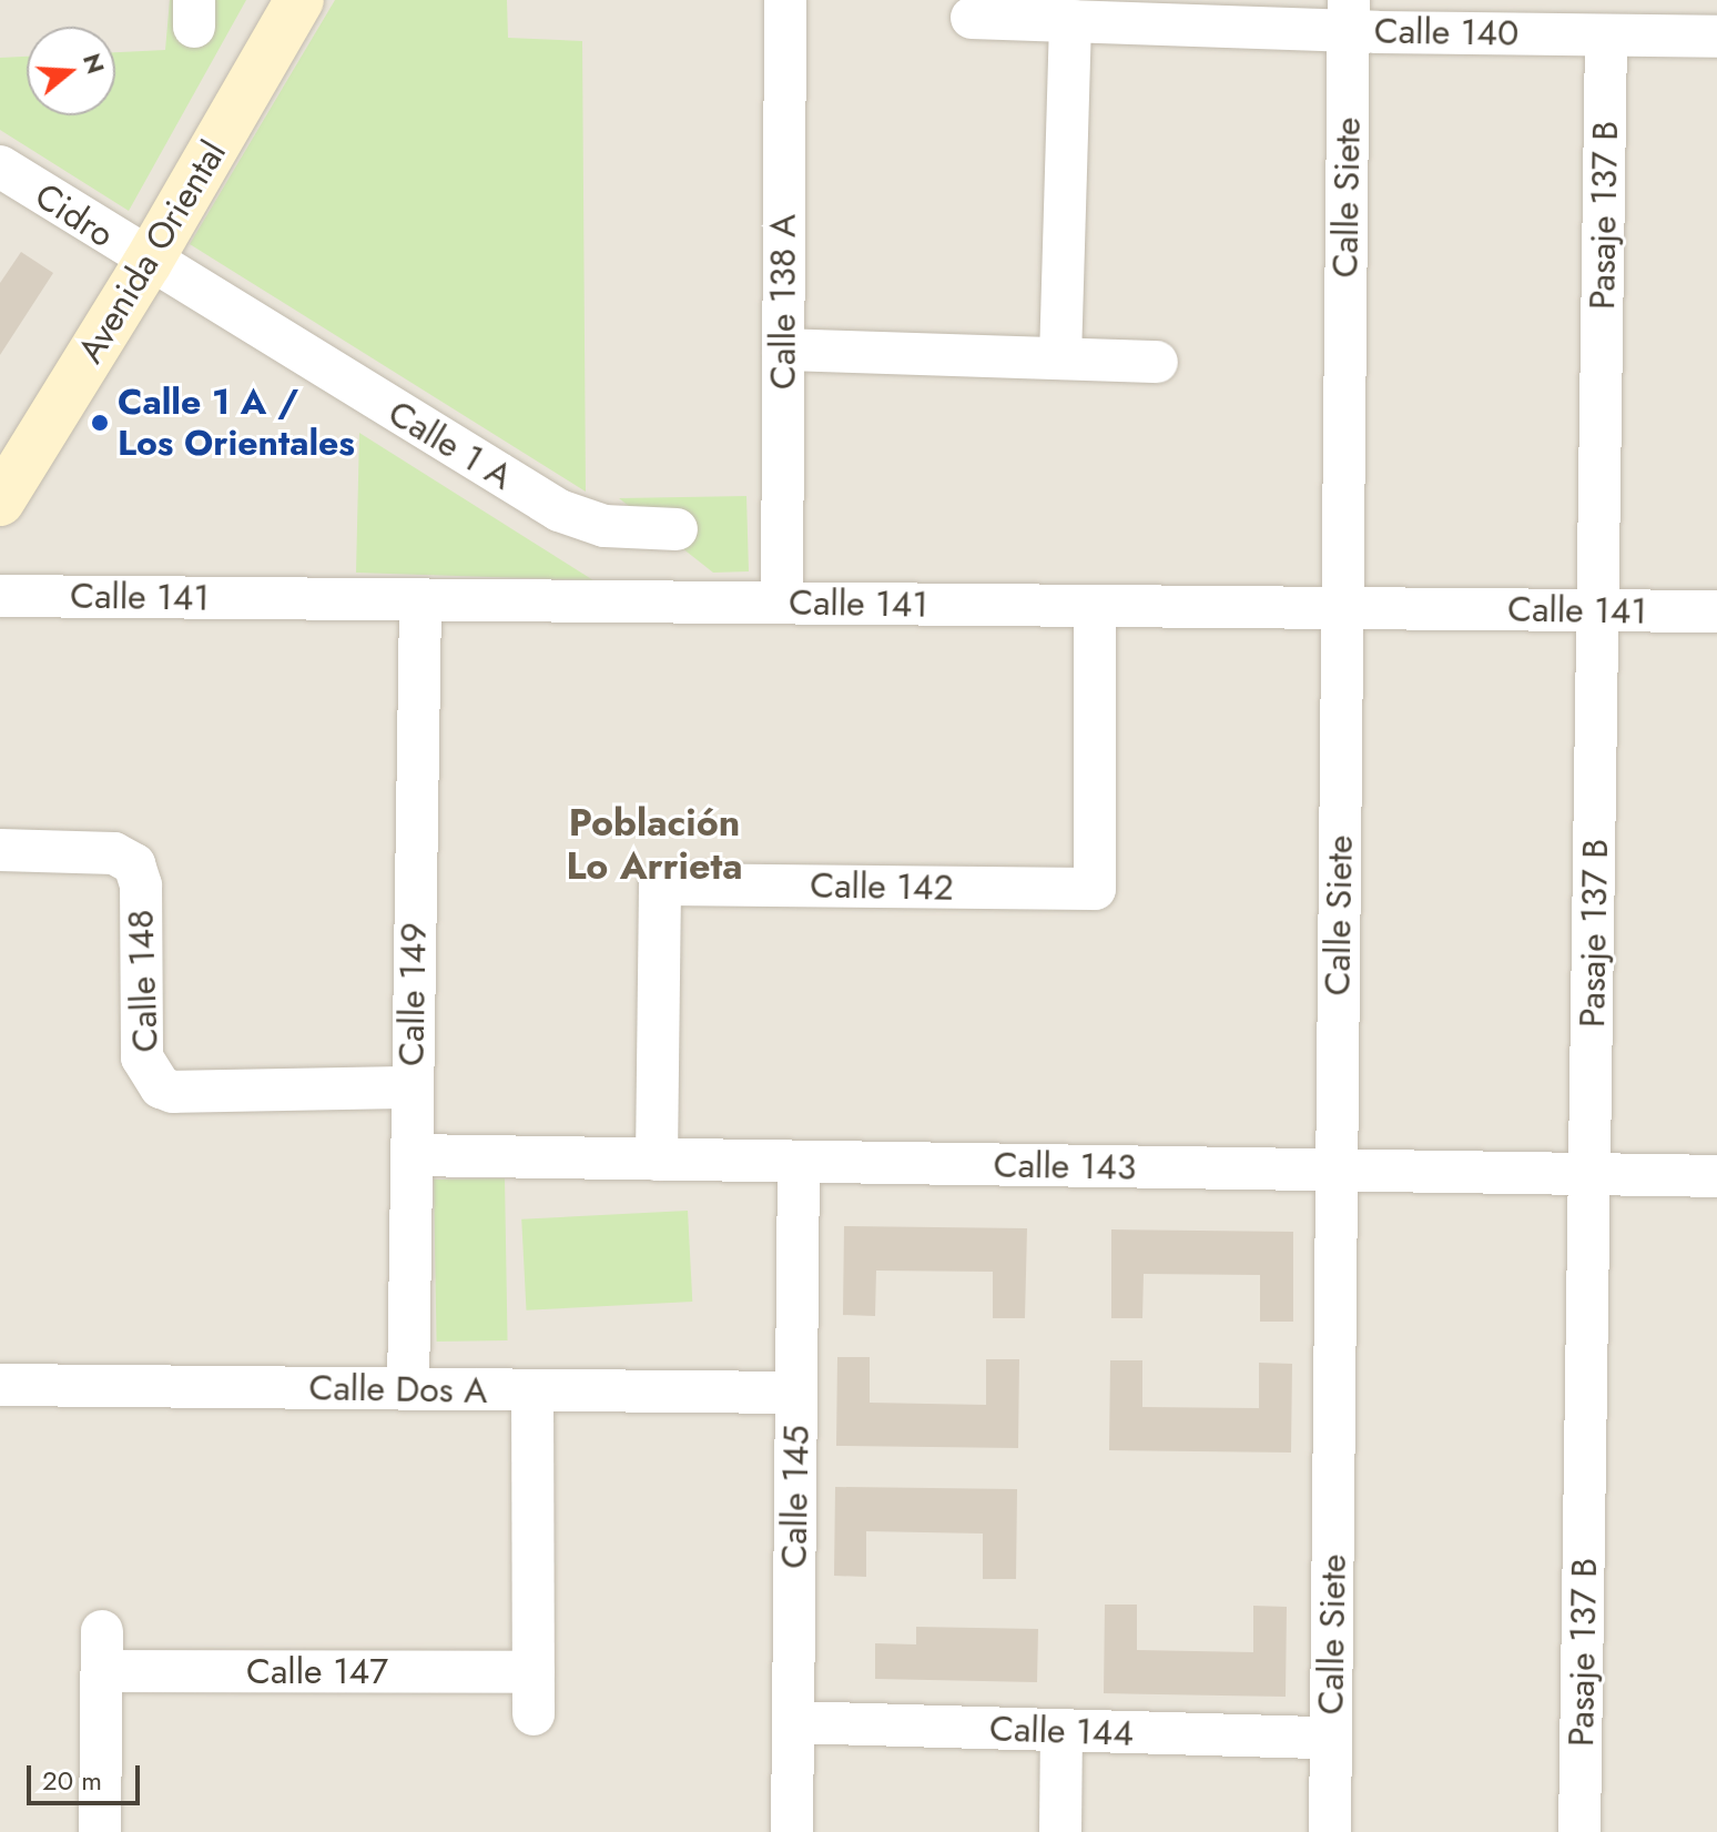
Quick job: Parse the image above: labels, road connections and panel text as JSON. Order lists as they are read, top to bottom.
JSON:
{
  "streets": {
    "main road": ["Avenida Oriental"],
    "street": [
      "Calle 140",
      "Calle Siete",
      "Cidro",
      "Pasaje 137 B",
      "Calle 138 A",
      "Calle 1 A",
      "Calle 141",
      "Calle 142",
      "Calle 148",
      "Calle 149",
      "Calle 143",
      "Calle Dos A",
      "Calle 145",
      "Calle 147",
      "Calle 144"
    ]
  },
  "crossings": [
    ["Calle 140", "Calle Siete"],
    ["Calle 140", "Pasaje 137 B"],
    ["Calle Siete", "Calle 141"],
    ["Calle Siete", "Calle 143"],
    ["Calle Siete", "Calle 144"],
    ["Cidro", "Avenida Oriental"],
    ["Cidro", "Calle 1 A"],
    ["Pasaje 137 B", "Calle 141"],
    ["Pasaje 137 B", "Calle 143"],
    ["Avenida Oriental", "Calle 1 A"],
    ["Calle 138 A", "Calle 141"],
    ["Calle 141", "Calle 142"],
    ["Calle 141", "Calle 149"],
    ["Calle 142", "Calle 143"],
    ["Calle 148", "Calle 149"],
    ["Calle 149", "Calle 143"],
    ["Calle 149", "Calle Dos A"],
    ["Calle 143", "Calle 145"],
    ["Calle Dos A", "Calle 145"],
    ["Calle 145", "Calle 144"]
  ],
  "districts": ["Población Lo Arrieta"],
  "places": ["Calle 1 A / Los Orientales"],
  "scale_bar": "20 m",
  "north": "right"
}
